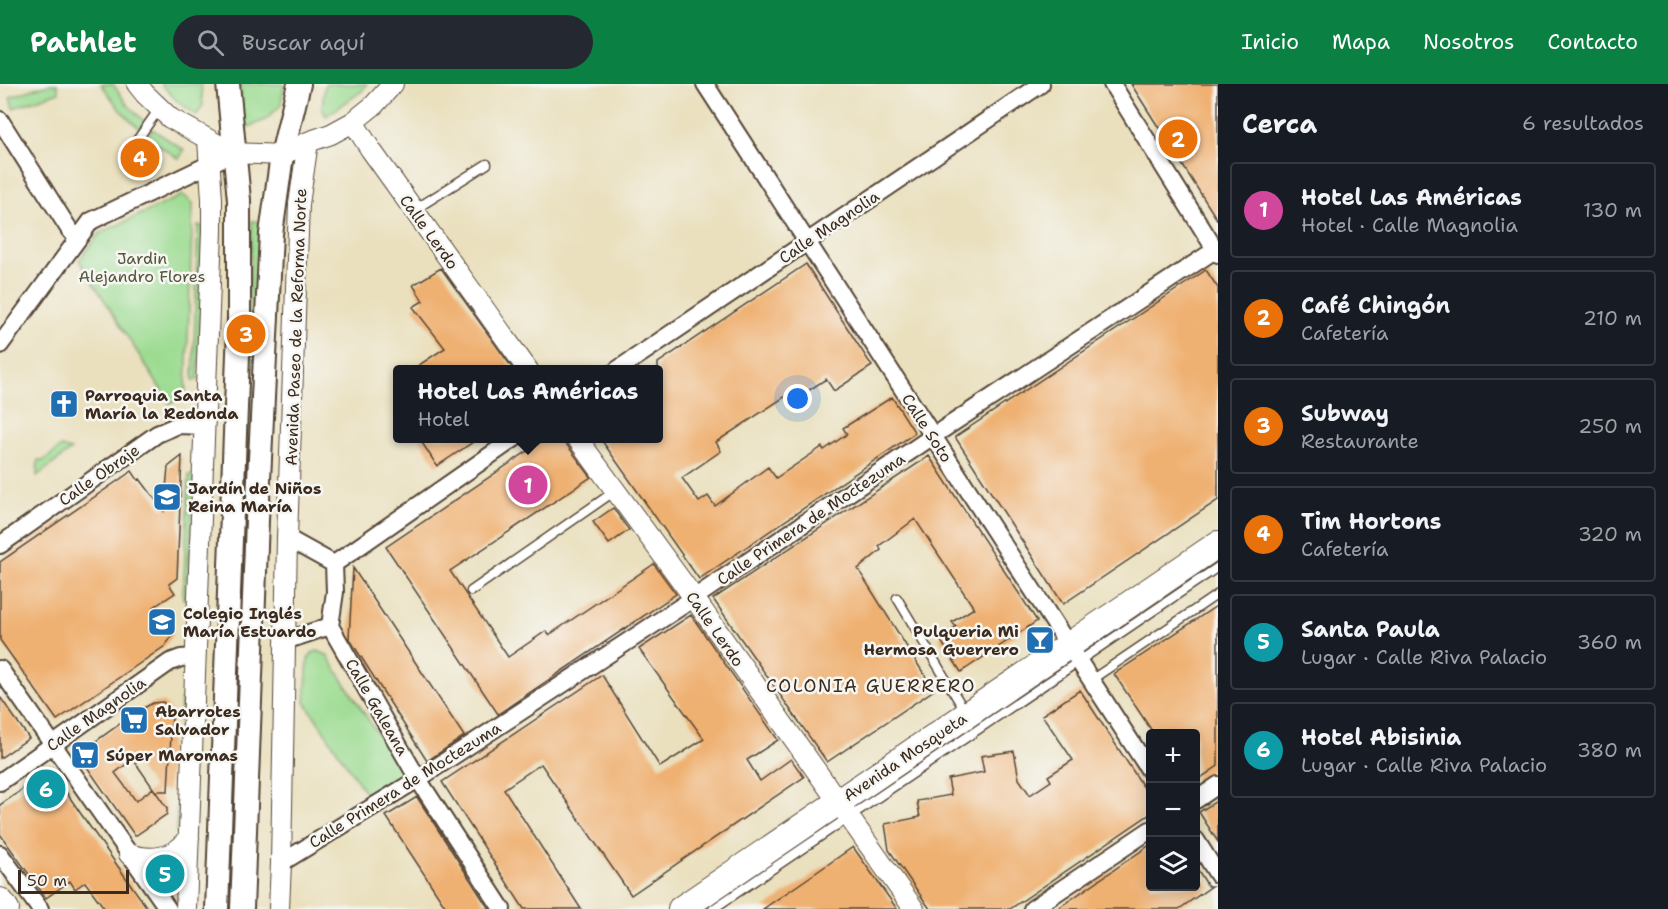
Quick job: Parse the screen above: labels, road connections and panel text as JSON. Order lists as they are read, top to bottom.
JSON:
{
  "streets": {
    "main road": ["Avenida Paseo de la Reforma Norte", "Avenida Mosqueta"],
    "street": [
      "Calle Magnolia",
      "Calle Lerdo",
      "Calle Soto",
      "Calle Obraje",
      "Calle Primera de Moctezuma",
      "Calle Galeana"
    ]
  },
  "crossings": [
    ["Calle Magnolia", "Calle Soto"],
    ["Calle Lerdo", "Calle Primera de Moctezuma"],
    ["Calle Lerdo", "Avenida Mosqueta"],
    ["Avenida Paseo de la Reforma Norte", "Calle Primera de Moctezuma"],
    ["Calle Soto", "Calle Primera de Moctezuma"],
    ["Calle Soto", "Avenida Mosqueta"],
    ["Calle Primera de Moctezuma", "Calle Galeana"]
  ],
  "districts": ["COLONIA GUERRERO"],
  "parks": ["Jardin Alejandro Flores"],
  "places": {
    "church": ["Parroquia Santa María la Redonda"],
    "school or university": ["Jardín de Niños Reina María", "Colegio Inglés María Estuardo"],
    "bar": ["Pulqueria Mi Hermosa Guerrero"],
    "supermarket": ["Abarrotes Salvador", "Súper Maromas"]
  },
  "scale_bar": "50 m",
  "page": {
    "header": "Pathlet",
    "search": "Buscar aquí",
    "nav": [
      "Inicio",
      "Mapa",
      "Nosotros",
      "Contacto"
    ],
    "heading": ["Cerca", "6 resultados"],
    "pins": [
      "2",
      "4",
      "3",
      "1",
      "6",
      "5"
    ],
    "list": [
      {
        "mark": "1",
        "name": "Hotel Las Américas",
        "note": "Hotel · Calle Magnolia",
        "value": "130 m"
      },
      {
        "mark": "2",
        "name": "Café Chingón",
        "note": "Cafetería",
        "value": "210 m"
      },
      {
        "mark": "3",
        "name": "Subway",
        "note": "Restaurante",
        "value": "250 m"
      },
      {
        "mark": "4",
        "name": "Tim Hortons",
        "note": "Cafetería",
        "value": "320 m"
      },
      {
        "mark": "5",
        "name": "Santa Paula",
        "note": "Lugar · Calle Riva Palacio",
        "value": "360 m"
      },
      {
        "mark": "6",
        "name": "Hotel Abisinia",
        "note": "Lugar · Calle Riva Palacio",
        "value": "380 m"
      }
    ],
    "popup": ["Hotel Las Américas", "Hotel"],
    "map_buttons": ["+", "−"],
    "scale": "50 m"
  }
}
